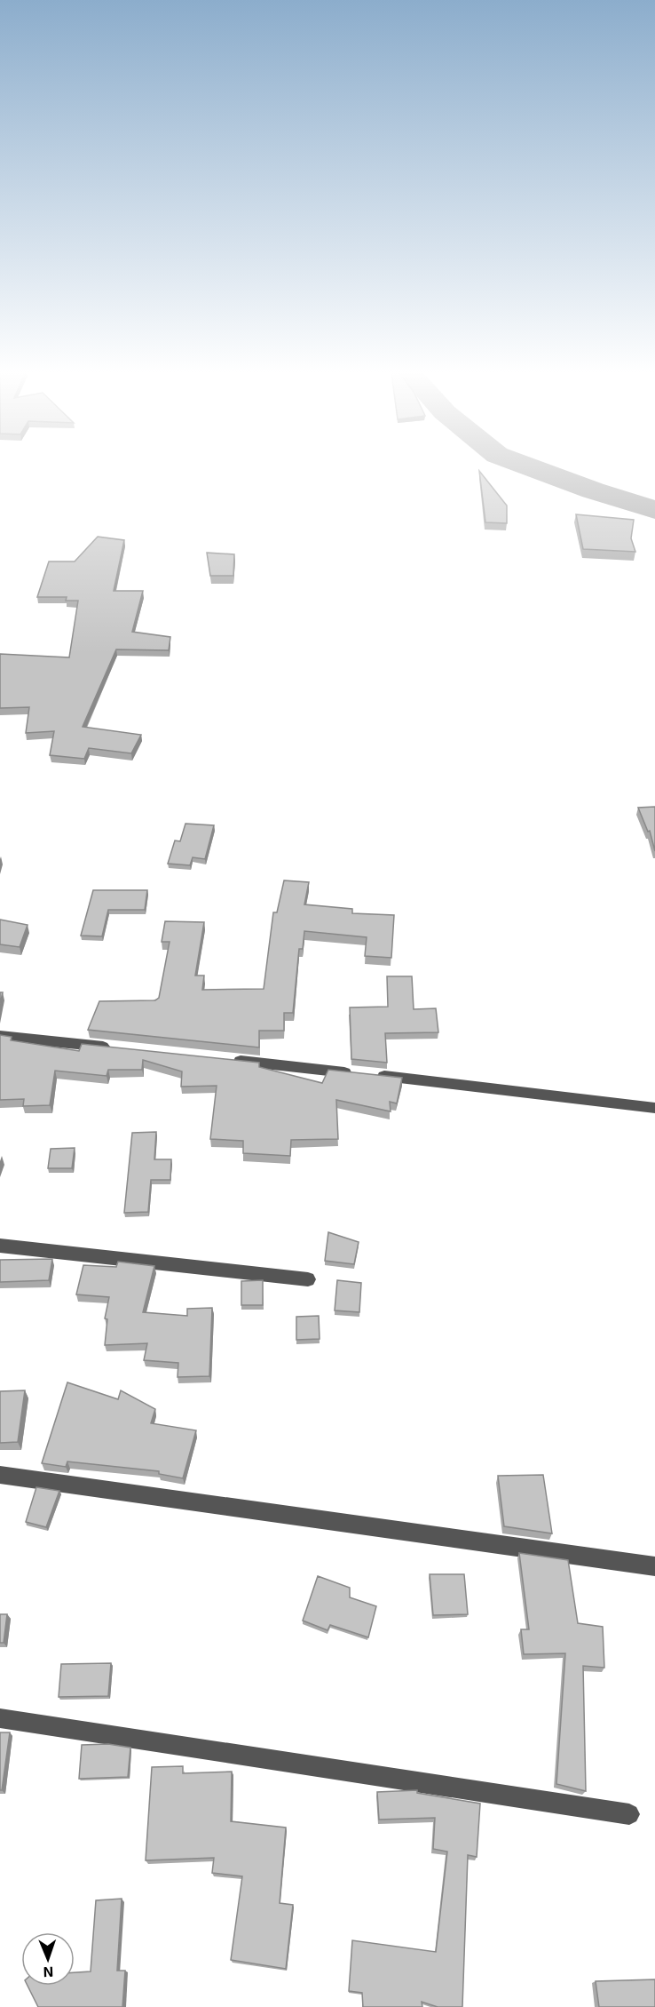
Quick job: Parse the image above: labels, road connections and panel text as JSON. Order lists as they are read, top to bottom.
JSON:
{
  "north": "bottom"
}
